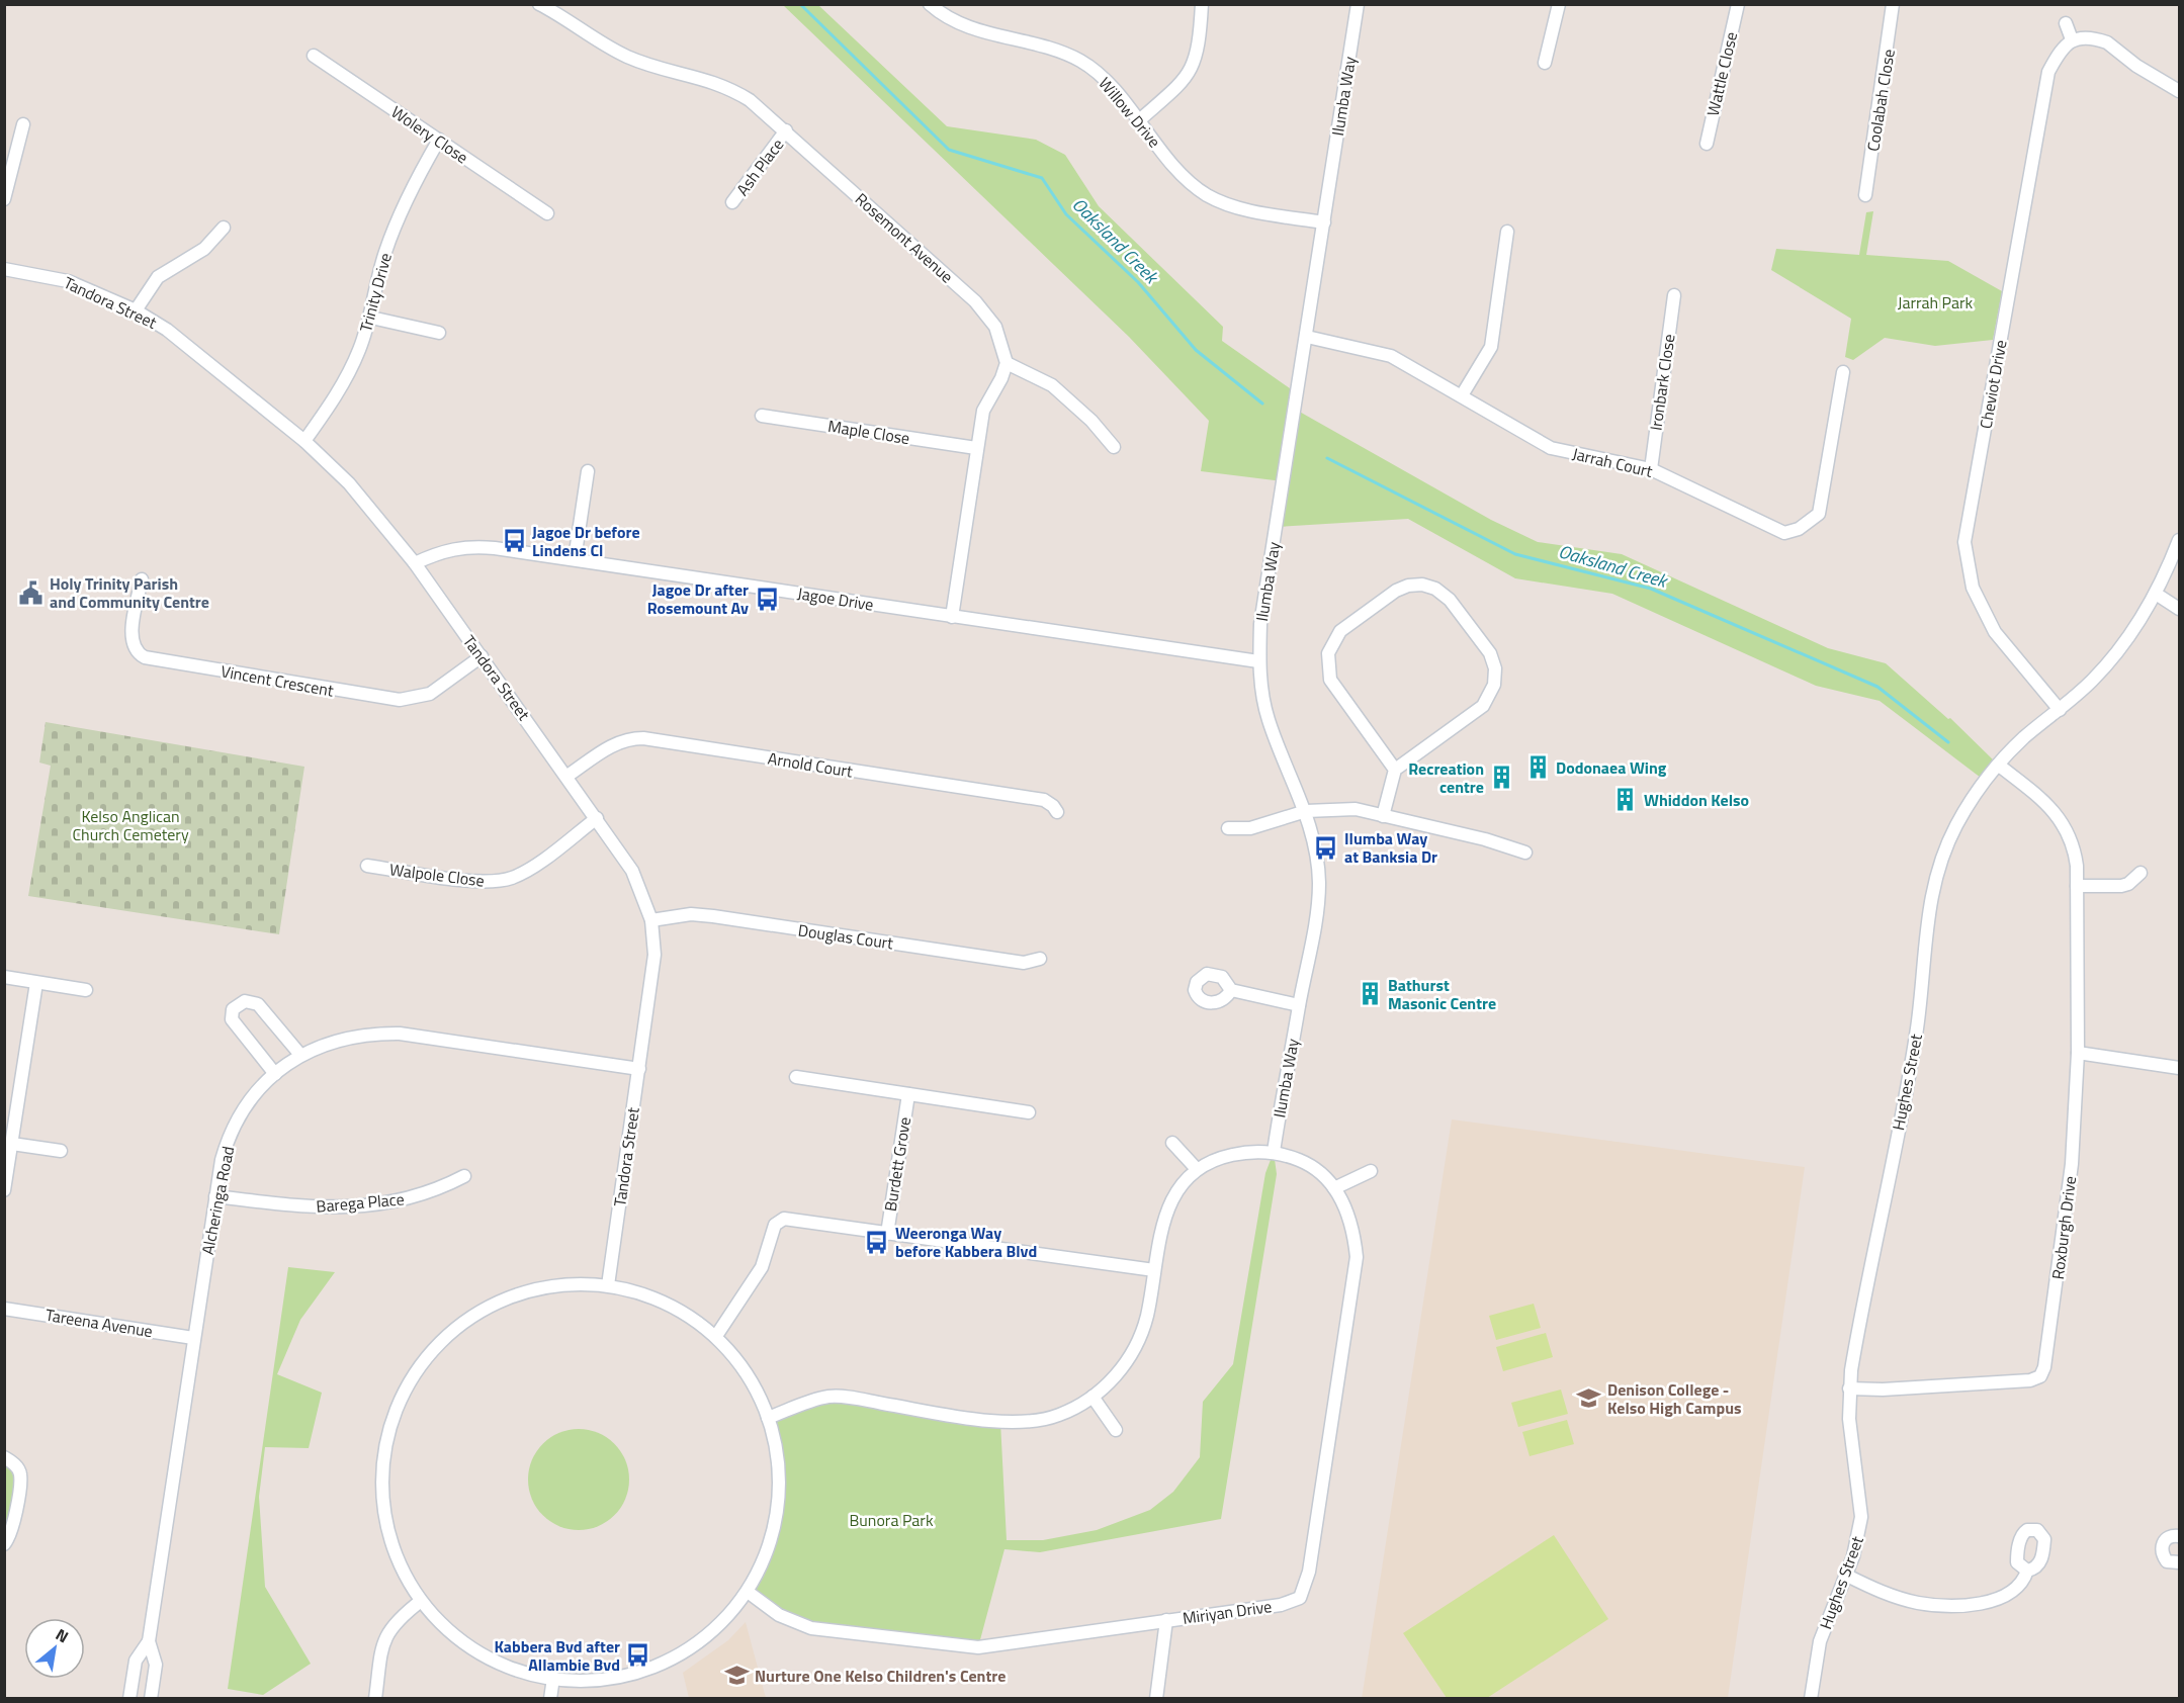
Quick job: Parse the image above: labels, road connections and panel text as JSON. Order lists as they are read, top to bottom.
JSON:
{
  "streets": {
    "street": [
      "Wattle Close",
      "Ilumba Way",
      "Coolabah Close",
      "Willow Drive",
      "Wolery Close",
      "Ash Place",
      "Rosemont Avenue",
      "Trinity Drive",
      "Tandora Street",
      "Ironbark Close",
      "Cheviot Drive",
      "Maple Close",
      "Jarrah Court",
      "Jagoe Drive",
      "Vincent Crescent",
      "Arnold Court",
      "Walpole Close",
      "Douglas Court",
      "Hughes Street",
      "Burdett Grove",
      "Alcheringa Road",
      "Barega Place",
      "Roxburgh Drive",
      "Tareena Avenue",
      "Miriyan Drive"
    ]
  },
  "crossings": [
    ["Ilumba Way", "Willow Drive"],
    ["Ilumba Way", "Jarrah Court"],
    ["Ilumba Way", "Jagoe Drive"],
    ["Ilumba Way", "Miriyan Drive"],
    ["Wolery Close", "Trinity Drive"],
    ["Ash Place", "Rosemont Avenue"],
    ["Trinity Drive", "Tandora Street"],
    ["Tandora Street", "Jagoe Drive"],
    ["Tandora Street", "Vincent Crescent"],
    ["Tandora Street", "Arnold Court"],
    ["Tandora Street", "Walpole Close"],
    ["Tandora Street", "Douglas Court"],
    ["Tandora Street", "Alcheringa Road"],
    ["Ironbark Close", "Jarrah Court"],
    ["Cheviot Drive", "Hughes Street"],
    ["Hughes Street", "Roxburgh Drive"],
    ["Alcheringa Road", "Barega Place"],
    ["Alcheringa Road", "Tareena Avenue"]
  ],
  "water": ["Oaksland Creek"],
  "parks": ["Jarrah Park", "Kelso Anglican Church Cemetery", "Bunora Park"],
  "places": {
    "bus stop": [
      "Jagoe Dr before Lindens Cl",
      "Jagoe Dr after Rosemount Av",
      "Ilumba Way at Banksia Dr",
      "Weeronga Way before Kabbera Blvd",
      "Kabbera Bvd after Allambie Bvd"
    ],
    "public building": ["Holy Trinity Parish and Community Centre"],
    "building": [
      "Dodonaea Wing",
      "Recreation centre",
      "Whiddon Kelso",
      "Bathurst Masonic Centre"
    ],
    "school or university": ["Denison College - Kelso High Campus", "Nurture One Kelso Children's Centre"]
  },
  "north": "top right"
}
